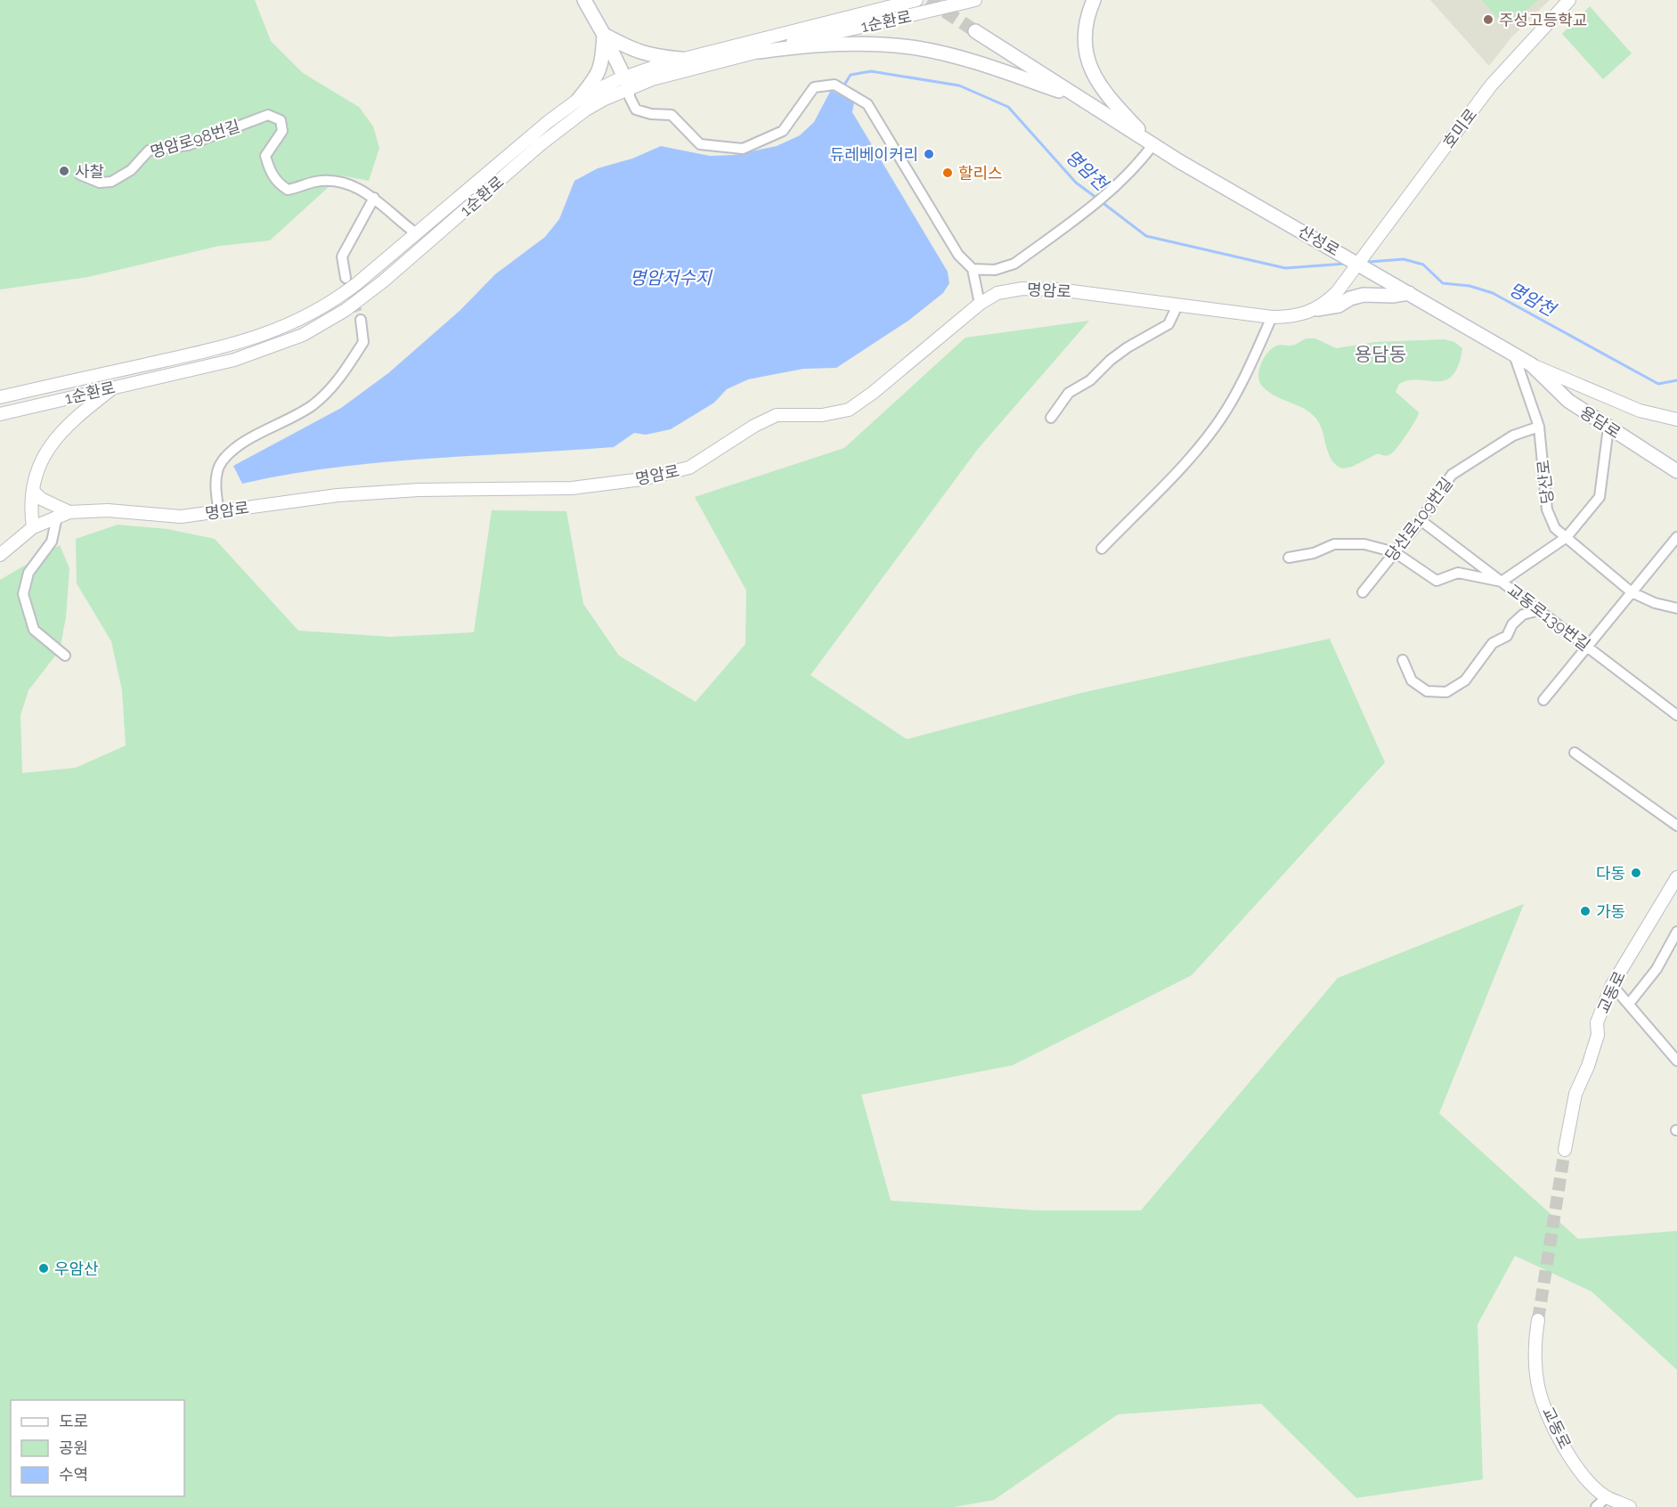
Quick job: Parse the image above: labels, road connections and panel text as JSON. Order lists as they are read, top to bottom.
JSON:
{
  "streets": {
    "main road": ["산성로", "용담로"],
    "street": [
      "1순환로",
      "호미로",
      "명암로98번길",
      "명암로",
      "당산로",
      "당산로109번길",
      "교동로139번길",
      "교동로"
    ]
  },
  "crossings": [
    ["호미로", "산성로"],
    ["호미로", "명암로"],
    ["산성로", "명암로"],
    ["산성로", "용담로"],
    ["산성로", "당산로"],
    ["당산로", "당산로109번길"],
    ["당산로109번길", "교동로139번길"]
  ],
  "districts": ["용담동"],
  "water": ["명암천", "명암저수지"],
  "places": [
    "주성고등학교",
    "듀레베이커리",
    "사찰",
    "할리스",
    "다동",
    "가동",
    "우암산"
  ],
  "legend": ["도로", "공원", "수역"]
}
